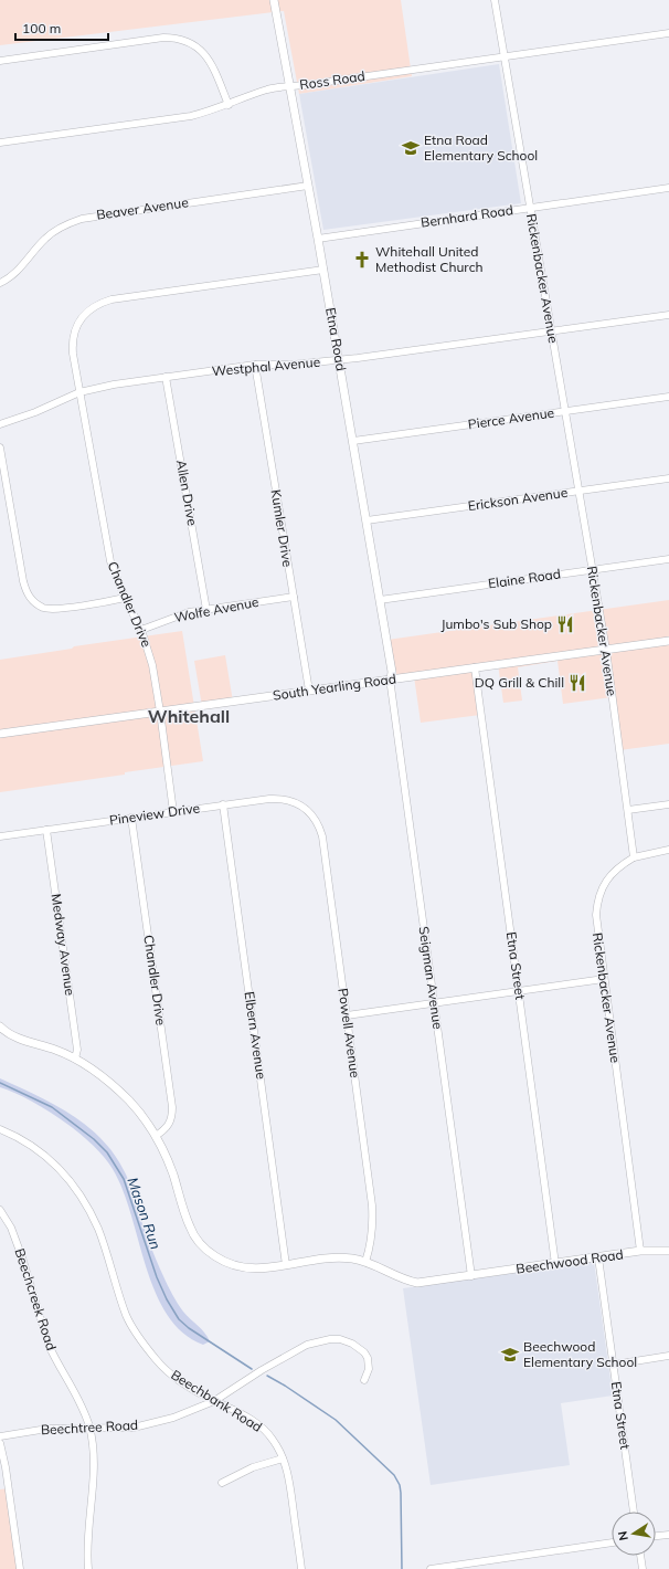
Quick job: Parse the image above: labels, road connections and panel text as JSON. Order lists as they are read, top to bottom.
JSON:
{
  "streets": {
    "street": [
      "Ross Road",
      "Beaver Avenue",
      "Bernhard Road",
      "Rickenbacker Avenue",
      "Etna Road",
      "Westphal Avenue",
      "Pierce Avenue",
      "Allen Drive",
      "Erickson Avenue",
      "Kumler Drive",
      "Elaine Road",
      "Chandler Drive",
      "Wolfe Avenue",
      "South Yearling Road",
      "Pineview Drive",
      "Medway Avenue",
      "Etna Street",
      "Seigman Avenue",
      "Powell Avenue",
      "Elbern Avenue",
      "Beechwood Road",
      "Beechcreek Road",
      "Beechbank Road",
      "Beechtree Road"
    ]
  },
  "crossings": [
    ["Ross Road", "Rickenbacker Avenue"],
    ["Ross Road", "Etna Road"],
    ["Beaver Avenue", "Etna Road"],
    ["Bernhard Road", "Rickenbacker Avenue"],
    ["Bernhard Road", "Etna Road"],
    ["Rickenbacker Avenue", "Westphal Avenue"],
    ["Rickenbacker Avenue", "Pierce Avenue"],
    ["Rickenbacker Avenue", "Erickson Avenue"],
    ["Rickenbacker Avenue", "Elaine Road"],
    ["Rickenbacker Avenue", "South Yearling Road"],
    ["Rickenbacker Avenue", "Beechwood Road"],
    ["Etna Road", "Westphal Avenue"],
    ["Etna Road", "Pierce Avenue"],
    ["Etna Road", "Erickson Avenue"],
    ["Etna Road", "Elaine Road"],
    ["Etna Road", "Chandler Drive"],
    ["Etna Road", "South Yearling Road"],
    ["Etna Road", "Seigman Avenue"],
    ["Westphal Avenue", "Allen Drive"],
    ["Westphal Avenue", "Kumler Drive"],
    ["Westphal Avenue", "Chandler Drive"],
    ["Allen Drive", "Wolfe Avenue"],
    ["Kumler Drive", "Wolfe Avenue"],
    ["Kumler Drive", "South Yearling Road"],
    ["Chandler Drive", "Wolfe Avenue"],
    ["Chandler Drive", "South Yearling Road"],
    ["Chandler Drive", "Pineview Drive"],
    ["Chandler Drive", "Beechwood Road"],
    ["South Yearling Road", "Etna Street"],
    ["South Yearling Road", "Seigman Avenue"],
    ["Pineview Drive", "Medway Avenue"],
    ["Pineview Drive", "Powell Avenue"],
    ["Pineview Drive", "Elbern Avenue"],
    ["Medway Avenue", "Beechwood Road"],
    ["Etna Street", "Beechwood Road"],
    ["Seigman Avenue", "Beechwood Road"],
    ["Powell Avenue", "Beechwood Road"],
    ["Elbern Avenue", "Beechwood Road"],
    ["Beechcreek Road", "Beechtree Road"],
    ["Beechbank Road", "Beechtree Road"]
  ],
  "districts": ["Whitehall"],
  "water": ["Mason Run"],
  "places": {
    "school or university": ["Etna Road Elementary School", "Beechwood Elementary School"],
    "church": ["Whitehall United Methodist Church"],
    "restaurant": ["Jumbo's Sub Shop", "DQ Grill & Chill"]
  },
  "scale_bar": "100 m",
  "north": "left"
}
